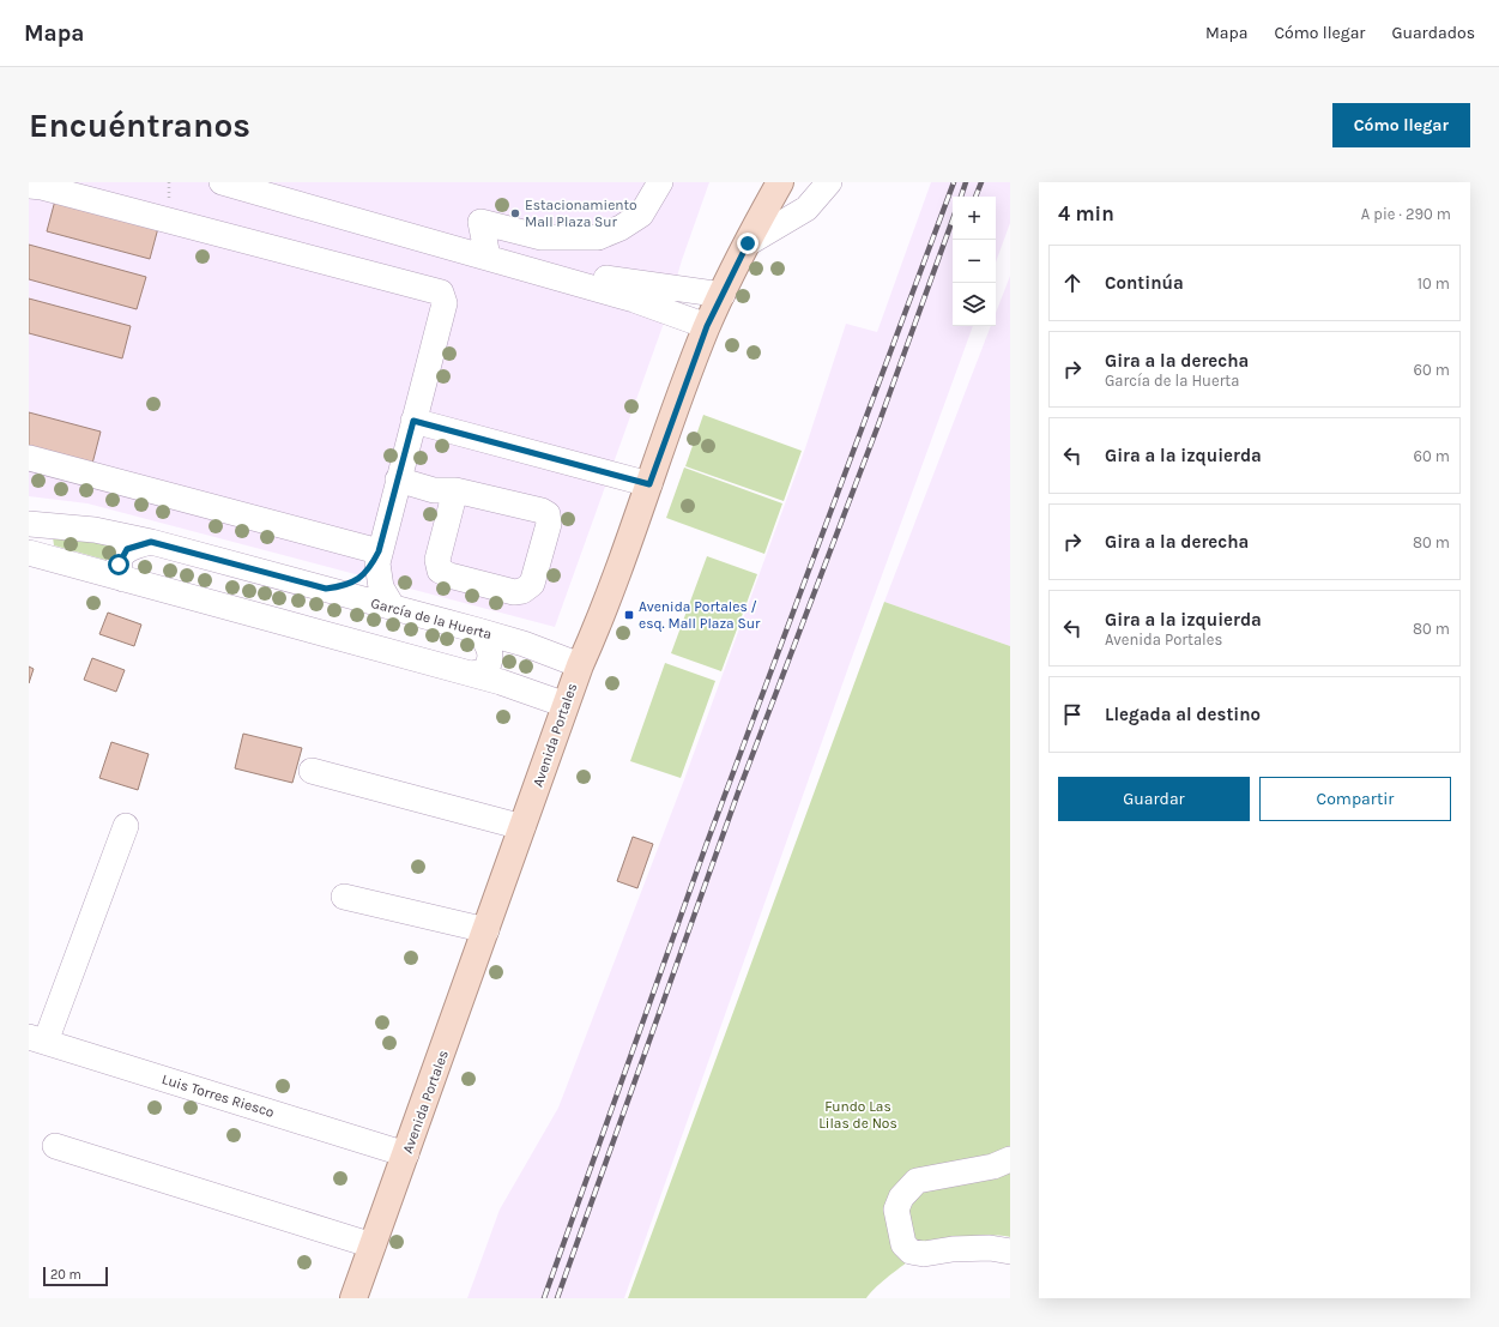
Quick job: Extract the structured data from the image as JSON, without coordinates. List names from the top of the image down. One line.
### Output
{"streets":{"main road":["Avenida Portales"],"street":["García de la Huerta","Luis Torres Riesco"]},"crossings":[["García de la Huerta","Avenida Portales"],["Avenida Portales","Luis Torres Riesco"]],"parks":["Fundo Las Lilas de Nos"],"places":{"other":["Estacionamiento Mall Plaza Sur"],"transit":["Avenida Portales / esq. Mall Plaza Sur"]},"scale_bar":"20 m","page":{"header":"Mapa","nav":["Mapa","Cómo llegar","Guardados"],"buttons":["Cómo llegar",["Guardar","Compartir"]],"title":"Encuéntranos","heading":["4 min","A pie · 290 m"],"map_buttons":["+","−"],"list":[["Continúa","10 m"],["Gira a la derecha","García de la Huerta","60 m"],["Gira a la izquierda","60 m"],["Gira a la derecha","80 m"],["Gira a la izquierda","Avenida Portales","80 m"],"Llegada al destino"],"scale":"20 m"}}
